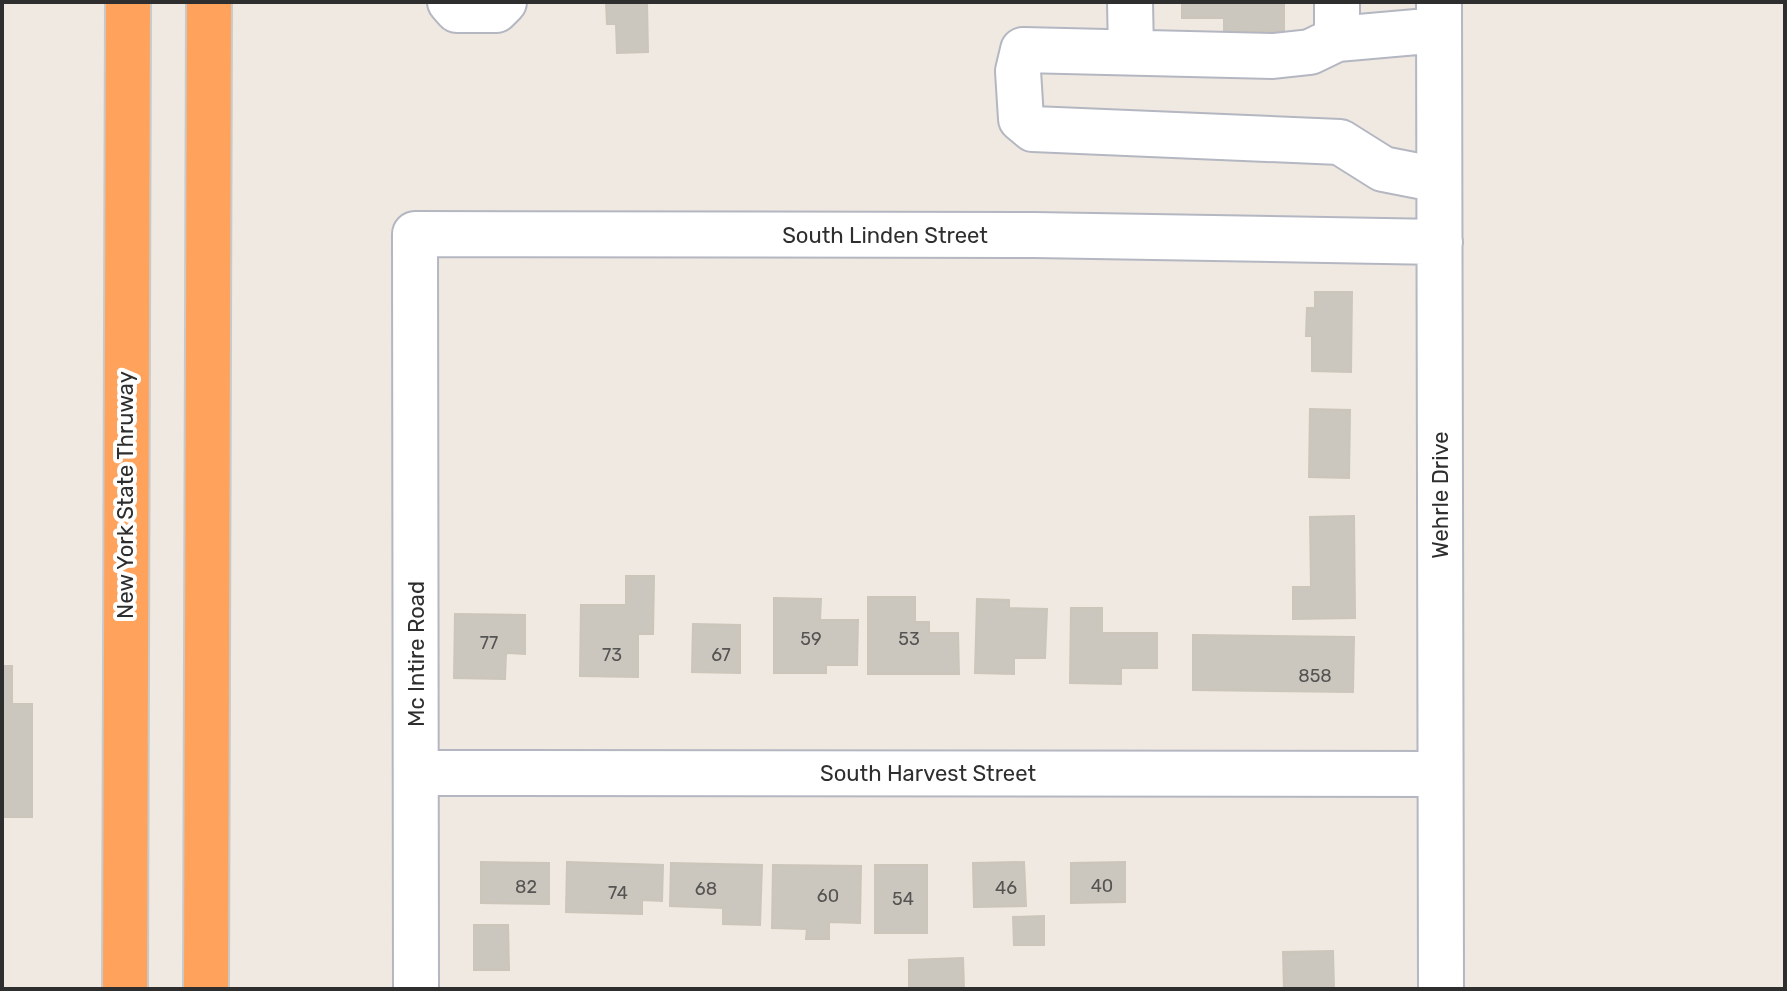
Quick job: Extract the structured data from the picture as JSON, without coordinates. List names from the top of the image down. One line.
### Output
{"streets":{"highway":["New York State Thruway"],"street":["South Linden Street","Wehrle Drive","Mc Intire Road","South Harvest Street"]},"crossings":[["South Linden Street","Wehrle Drive"],["South Linden Street","Mc Intire Road"],["Wehrle Drive","South Harvest Street"],["Mc Intire Road","South Harvest Street"]],"house_numbers":["59","53","77","73","67","858","40","82","46","68","74","60","54"]}
